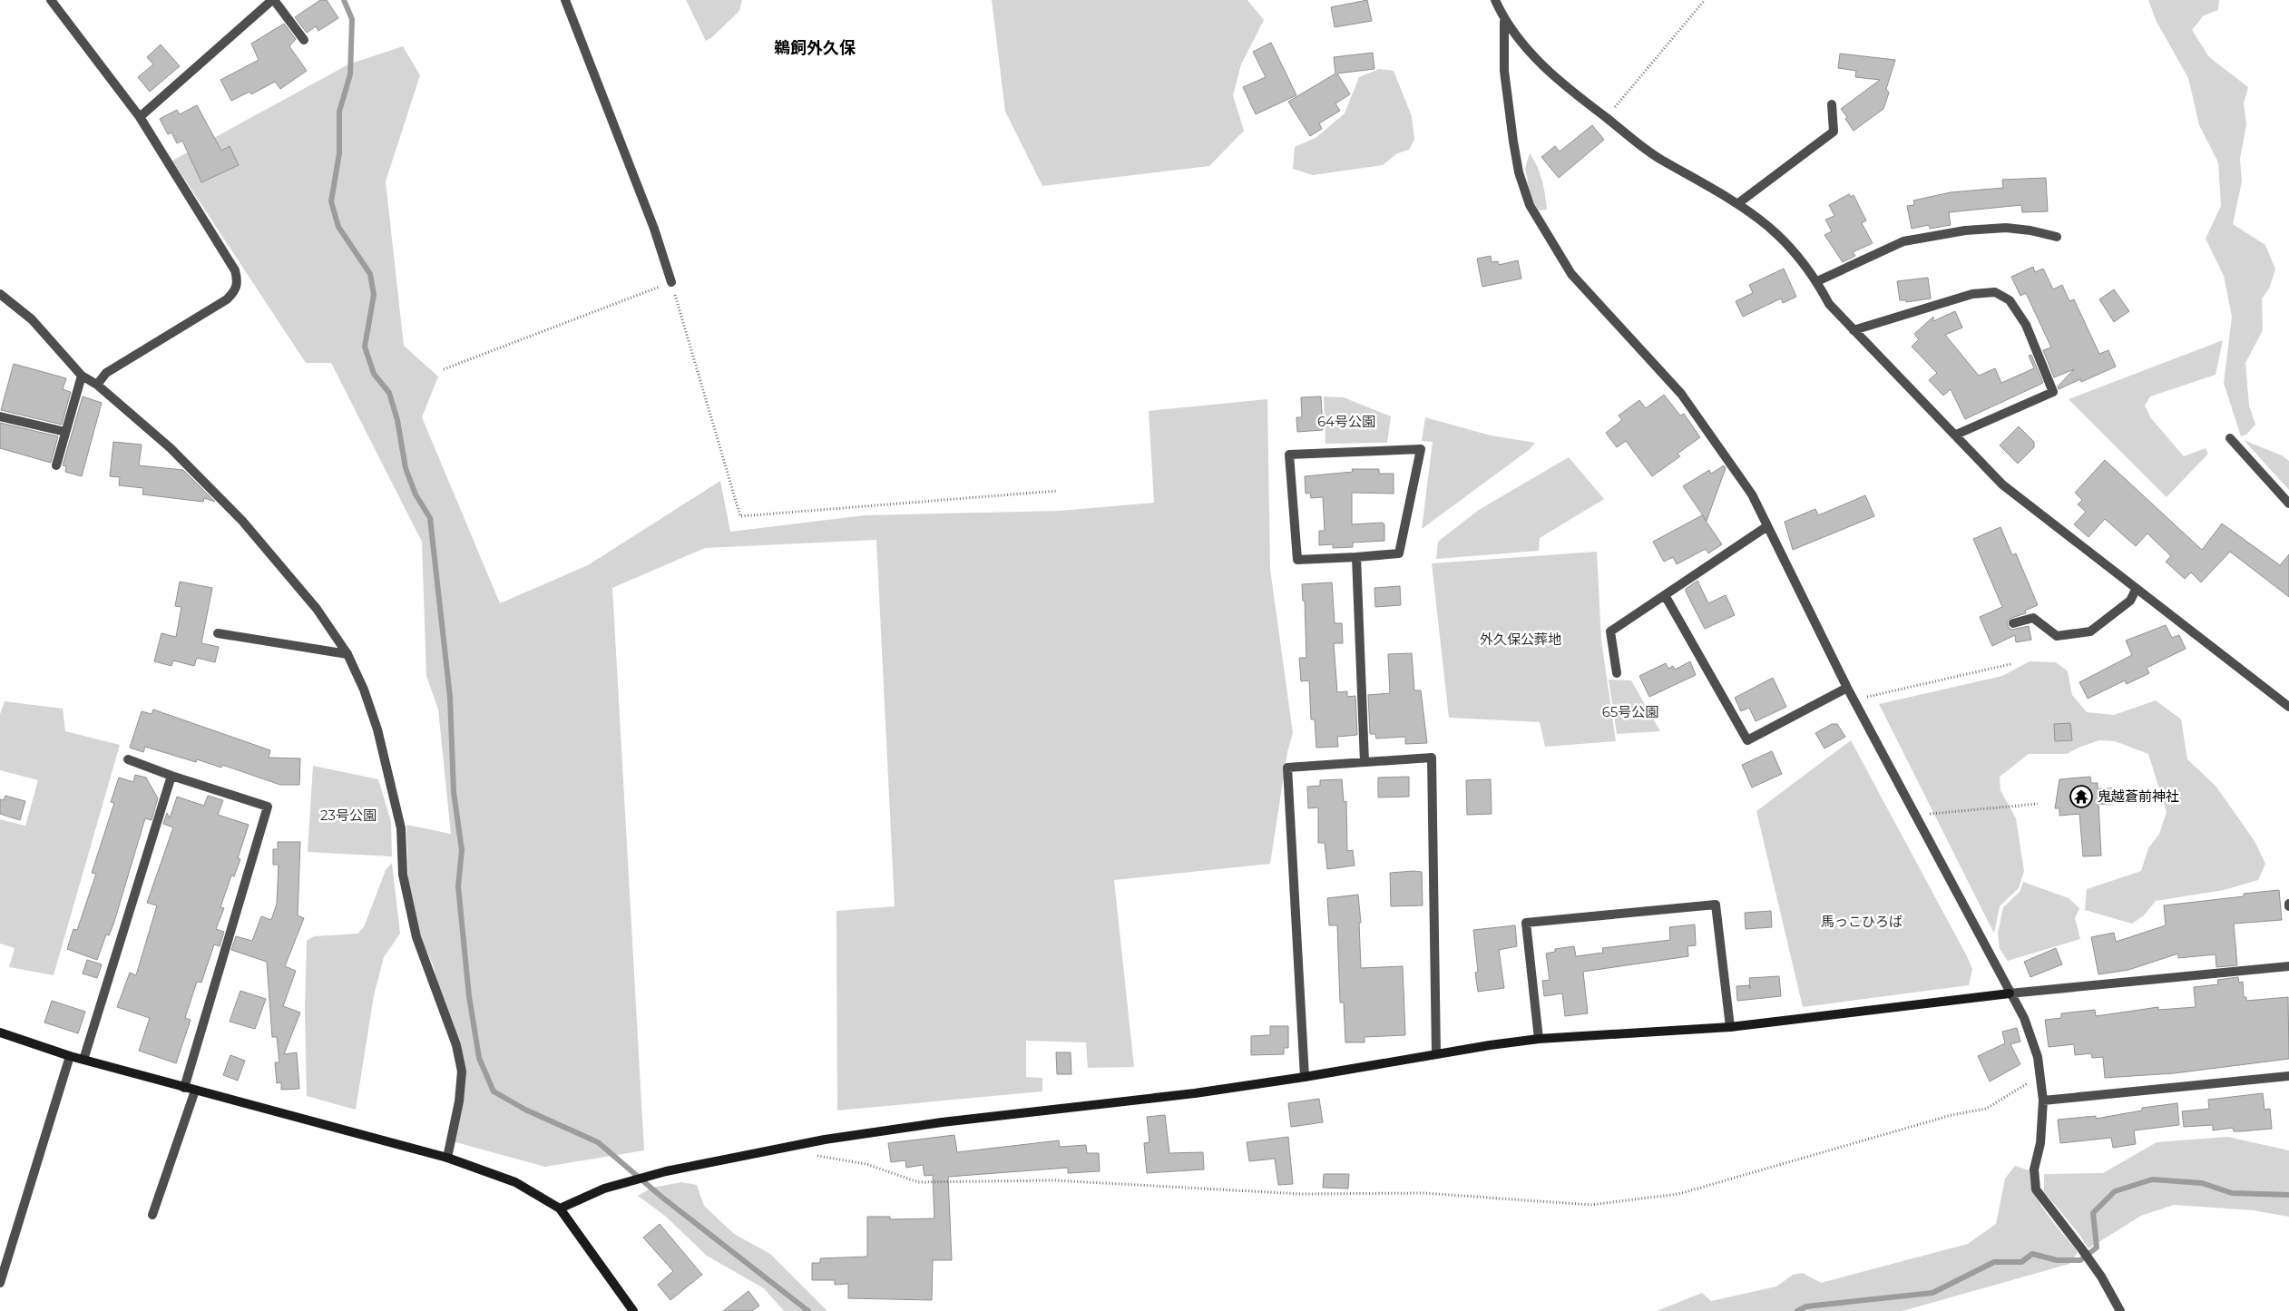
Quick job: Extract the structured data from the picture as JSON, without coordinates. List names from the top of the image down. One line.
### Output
{"districts":["鵜飼外久保"],"parks":["64号公園","外久保公葬地","65号公園","23号公園","馬っこひろば"],"places":{"temple":["鬼越蒼前神社"]}}
